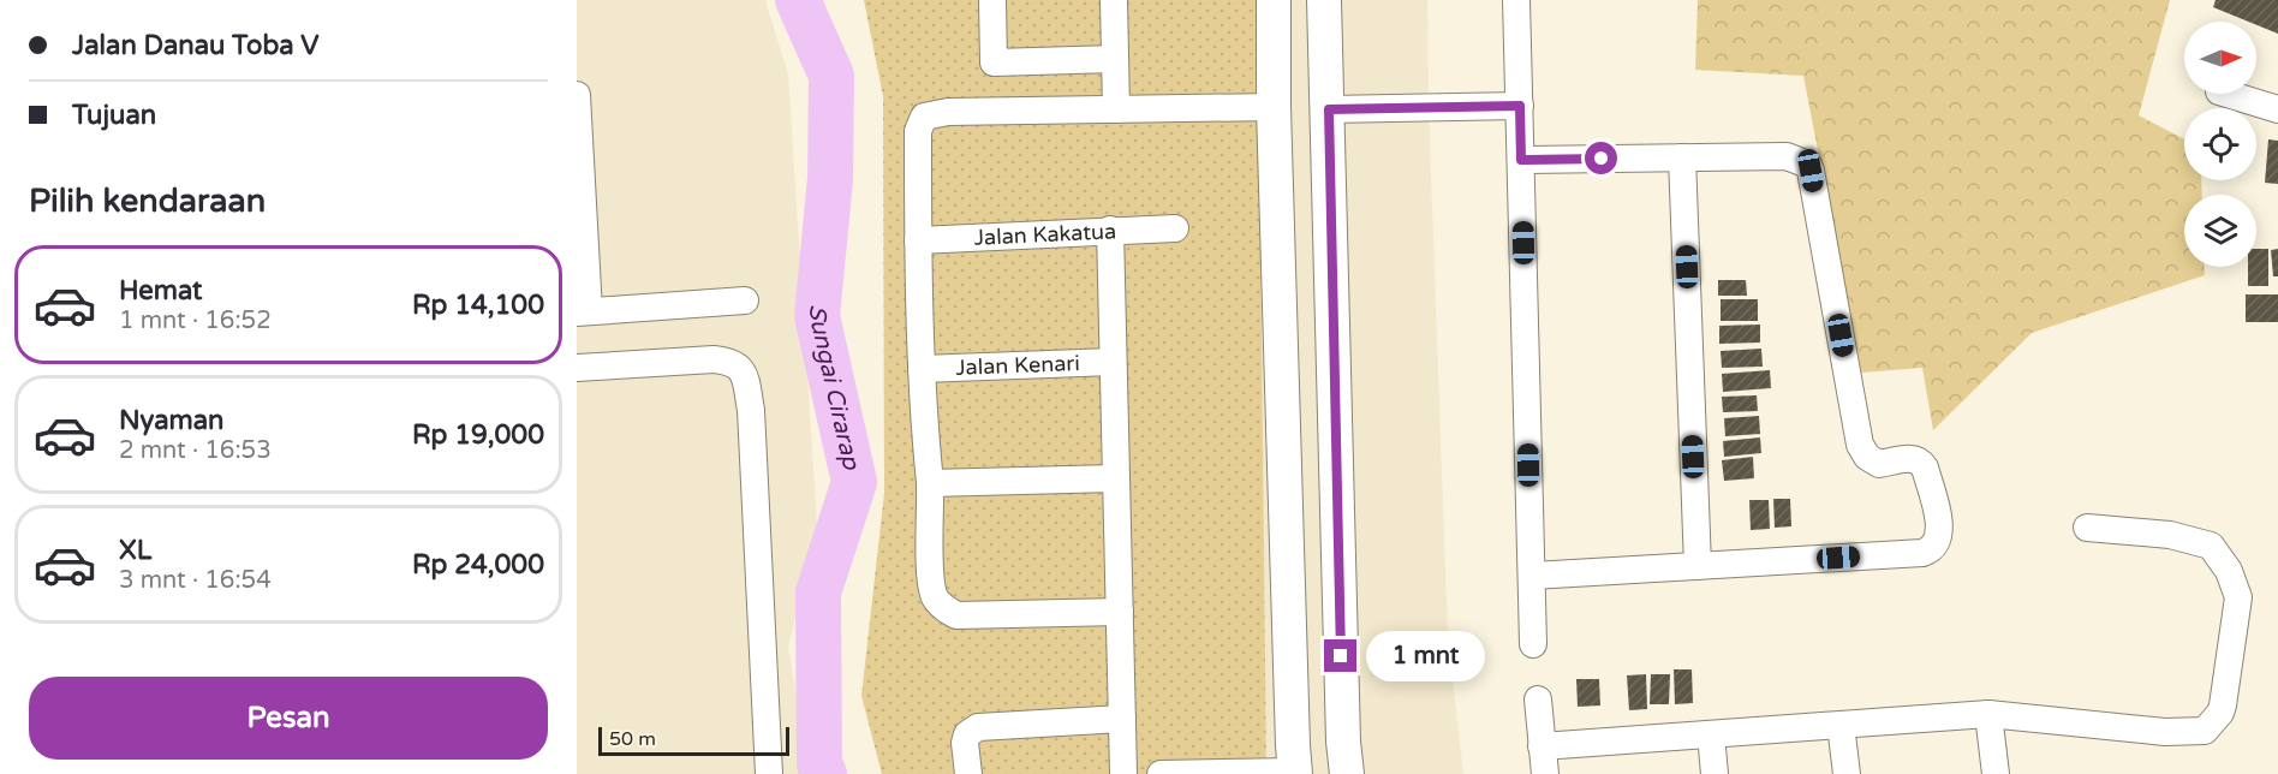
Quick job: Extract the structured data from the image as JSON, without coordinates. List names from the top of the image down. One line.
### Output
{"streets":{"street":["Jalan Kakatua","Jalan Kenari"]},"water":["Sungai Cirarap"],"scale_bar":"50 m","north":"right","page":{"banner":["Jalan Danau Toba V","Tujuan"],"heading":"Pilih kendaraan","list":[{"name":"Hemat","note":"1 mnt · 16:52","value":"Rp 14,100"},{"name":"Nyaman","note":"2 mnt · 16:53","value":"Rp 19,000"},{"name":"XL","note":"3 mnt · 16:54","value":"Rp 24,000"}],"bubble":"1 mnt","buttons":"Pesan","scale":"50 m"}}
